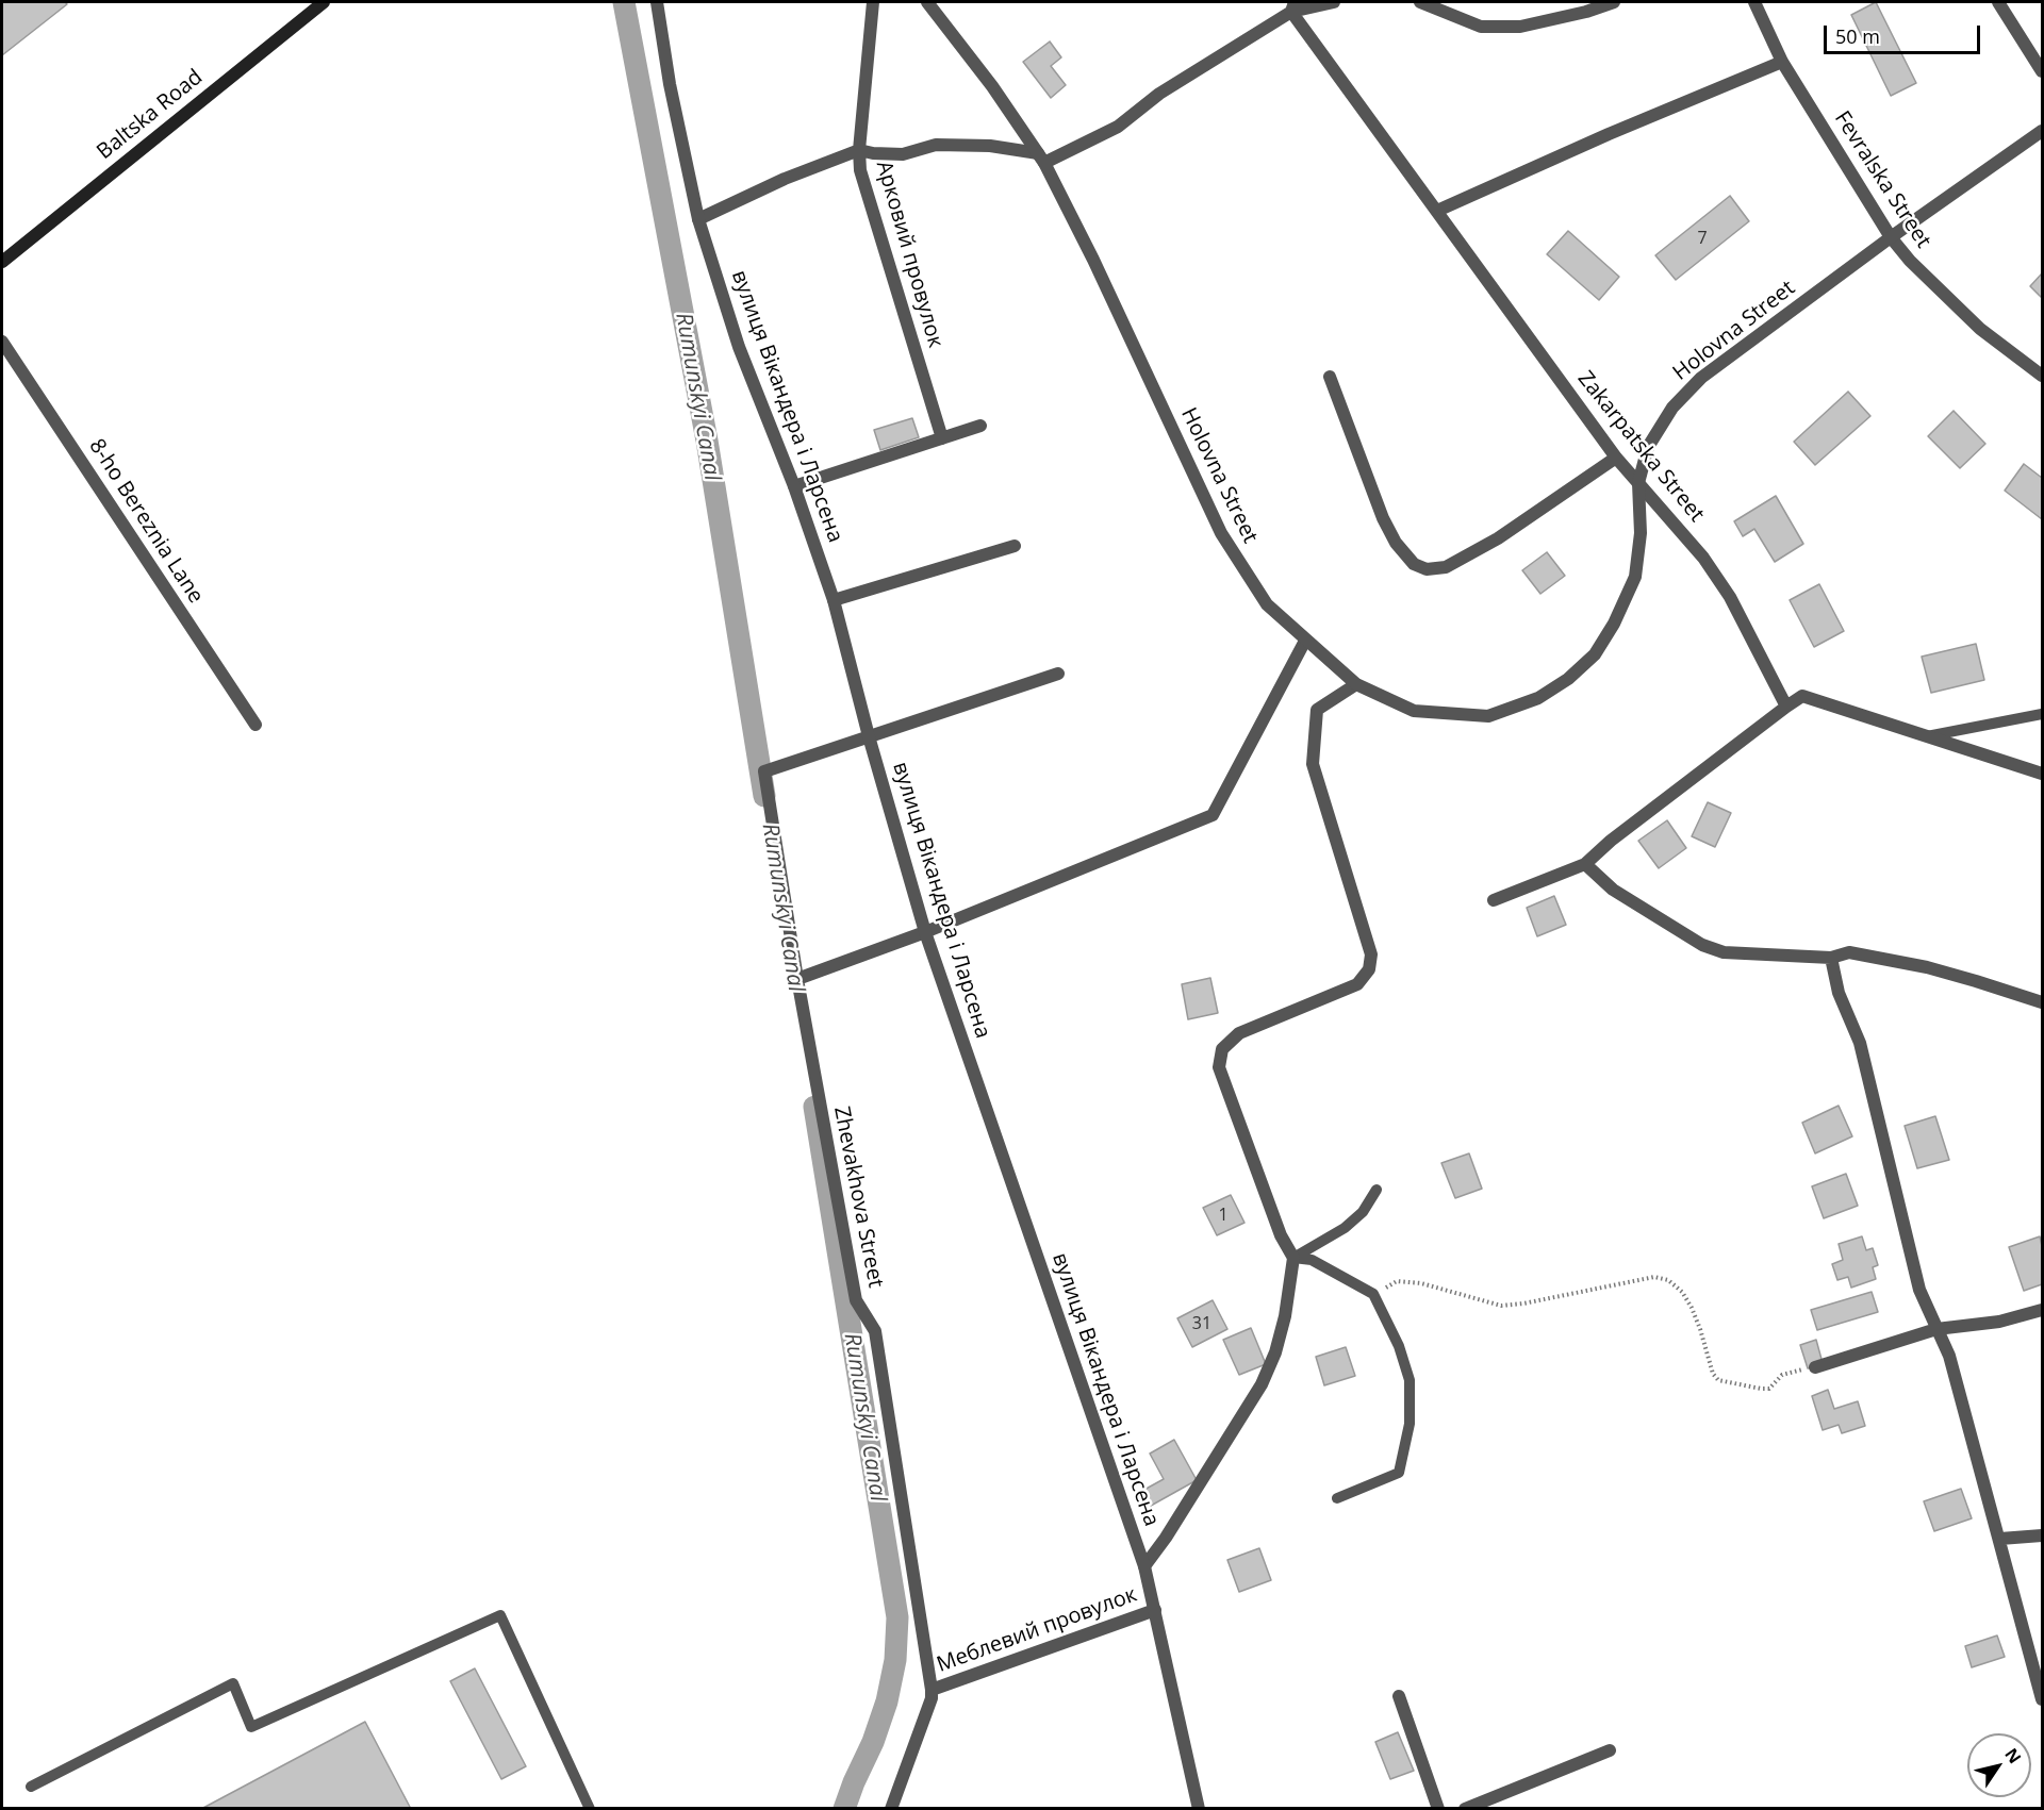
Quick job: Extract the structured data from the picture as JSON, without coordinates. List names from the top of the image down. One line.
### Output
{"streets":{"main road":["Baltska Road"],"street":["Fevralska Street","Арковий провулок","Holovna Street","вулиця Вікандера і Ларсена","Zakarpatska Street","8-ho Bereznia Lane","Zhevakhova Street","Меблевий провулок"]},"crossings":[["Fevralska Street","Holovna Street"],["Holovna Street","Zakarpatska Street"],["вулиця Вікандера і Ларсена","Zhevakhova Street"],["вулиця Вікандера і Ларсена","Меблевий провулок"],["Zhevakhova Street","Меблевий провулок"]],"water":["Rumunskyi Canal"],"house_numbers":["7","1","31"],"scale_bar":"50 m","north":"top right"}
